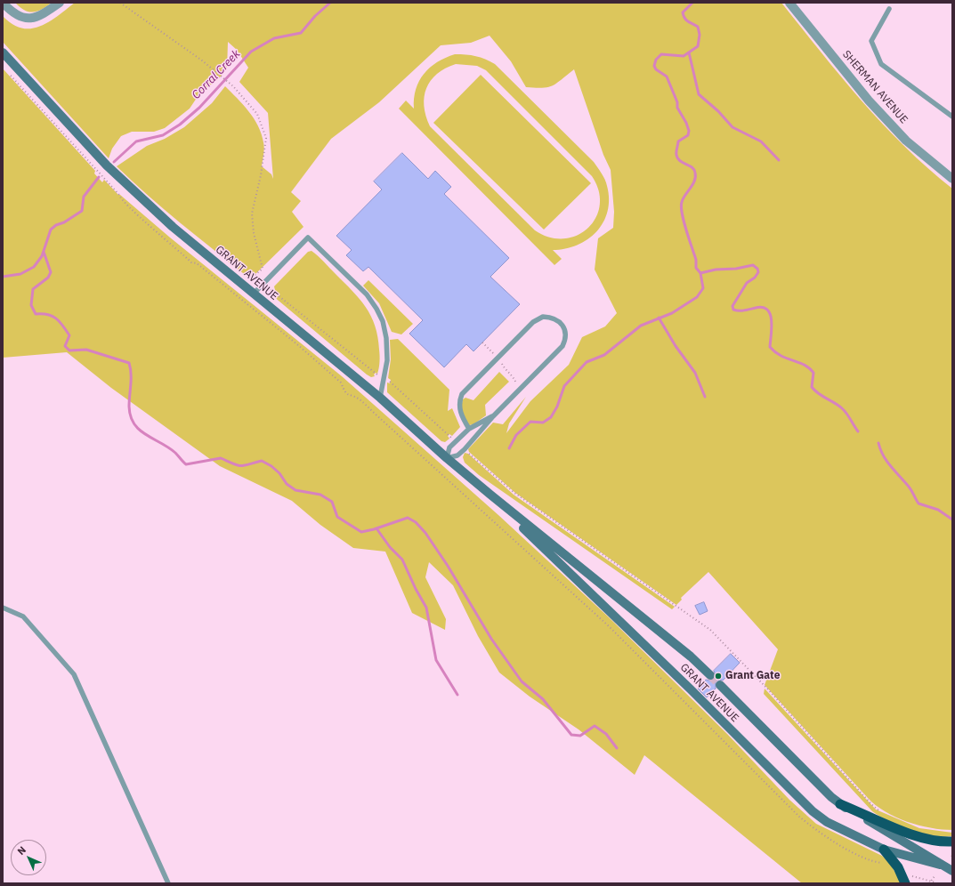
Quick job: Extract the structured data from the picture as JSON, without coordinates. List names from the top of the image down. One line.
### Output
{"streets":{"main road":["GRANT AVENUE"],"street":["SHERMAN AVENUE"]},"water":["Corral Creek"],"places":["Grant Gate"],"north":"top left"}
